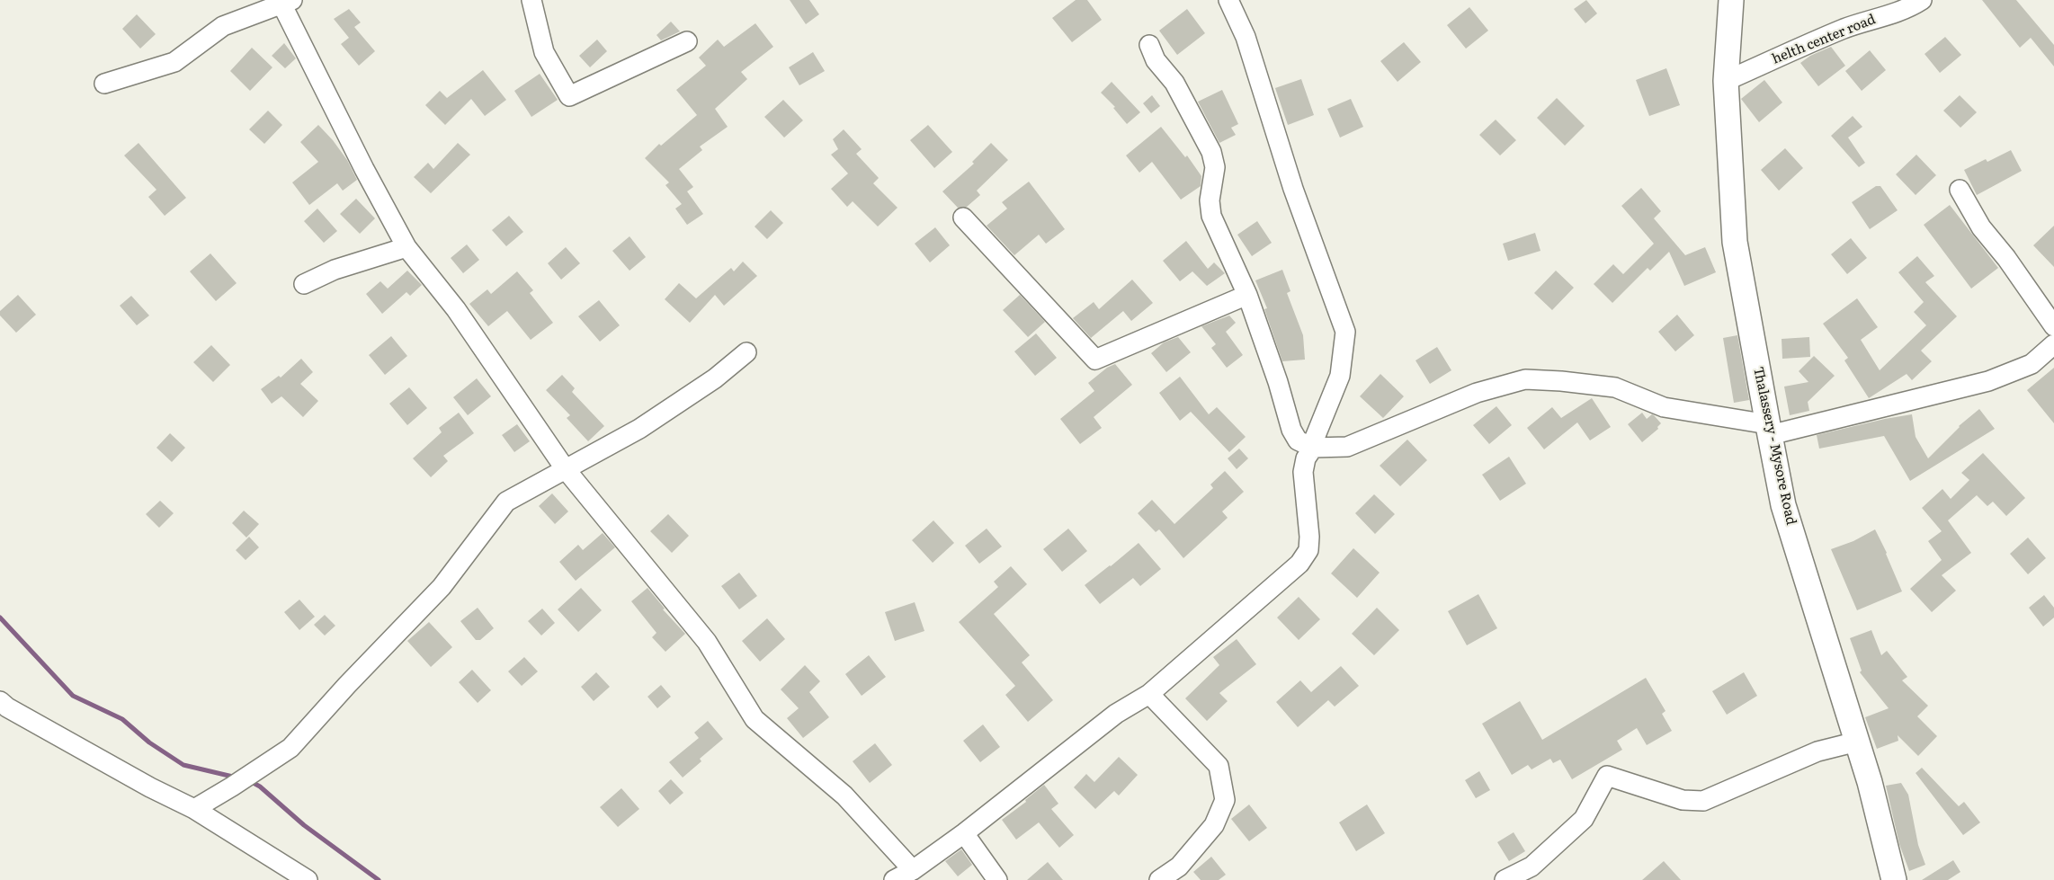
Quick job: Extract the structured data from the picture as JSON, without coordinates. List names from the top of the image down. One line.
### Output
{"streets":{"main road":["Thalassery - Mysore Road"],"street":["helth center road"]},"crossings":[["helth center road","Thalassery - Mysore Road"]]}
